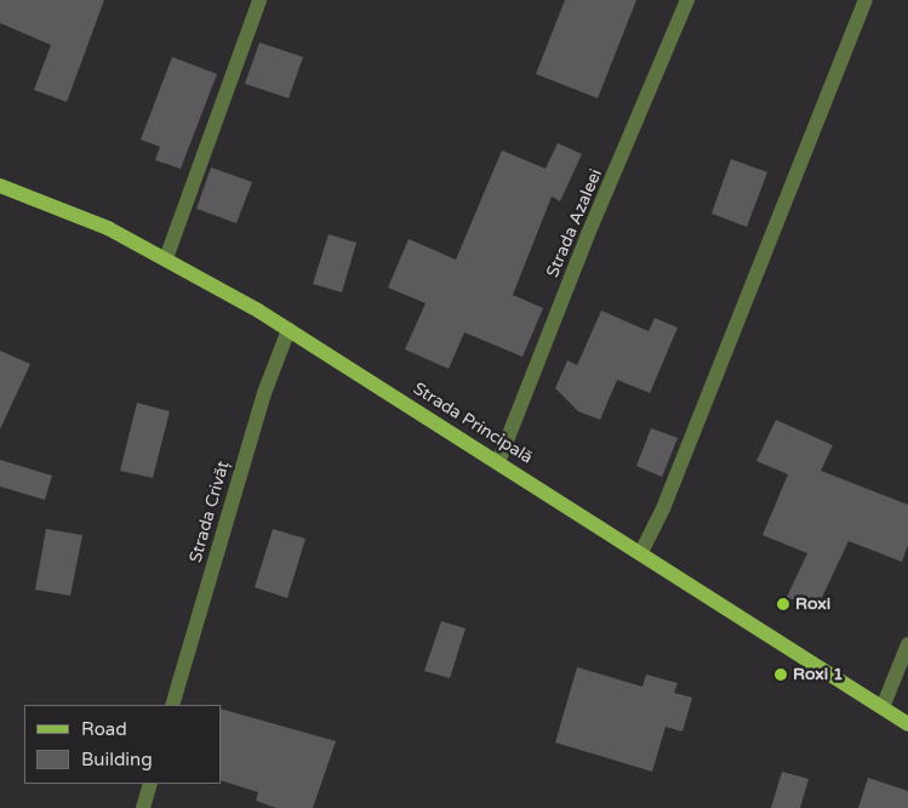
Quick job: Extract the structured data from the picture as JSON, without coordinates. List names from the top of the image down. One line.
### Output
{"streets":{"main road":["Strada Principală"],"street":["Strada Azaleei","Strada Crivăț"]},"crossings":[["Strada Azaleei","Strada Principală"],["Strada Principală","Strada Crivăț"]],"places":["Roxi","Roxi 1"],"legend":["Road","Building"]}
